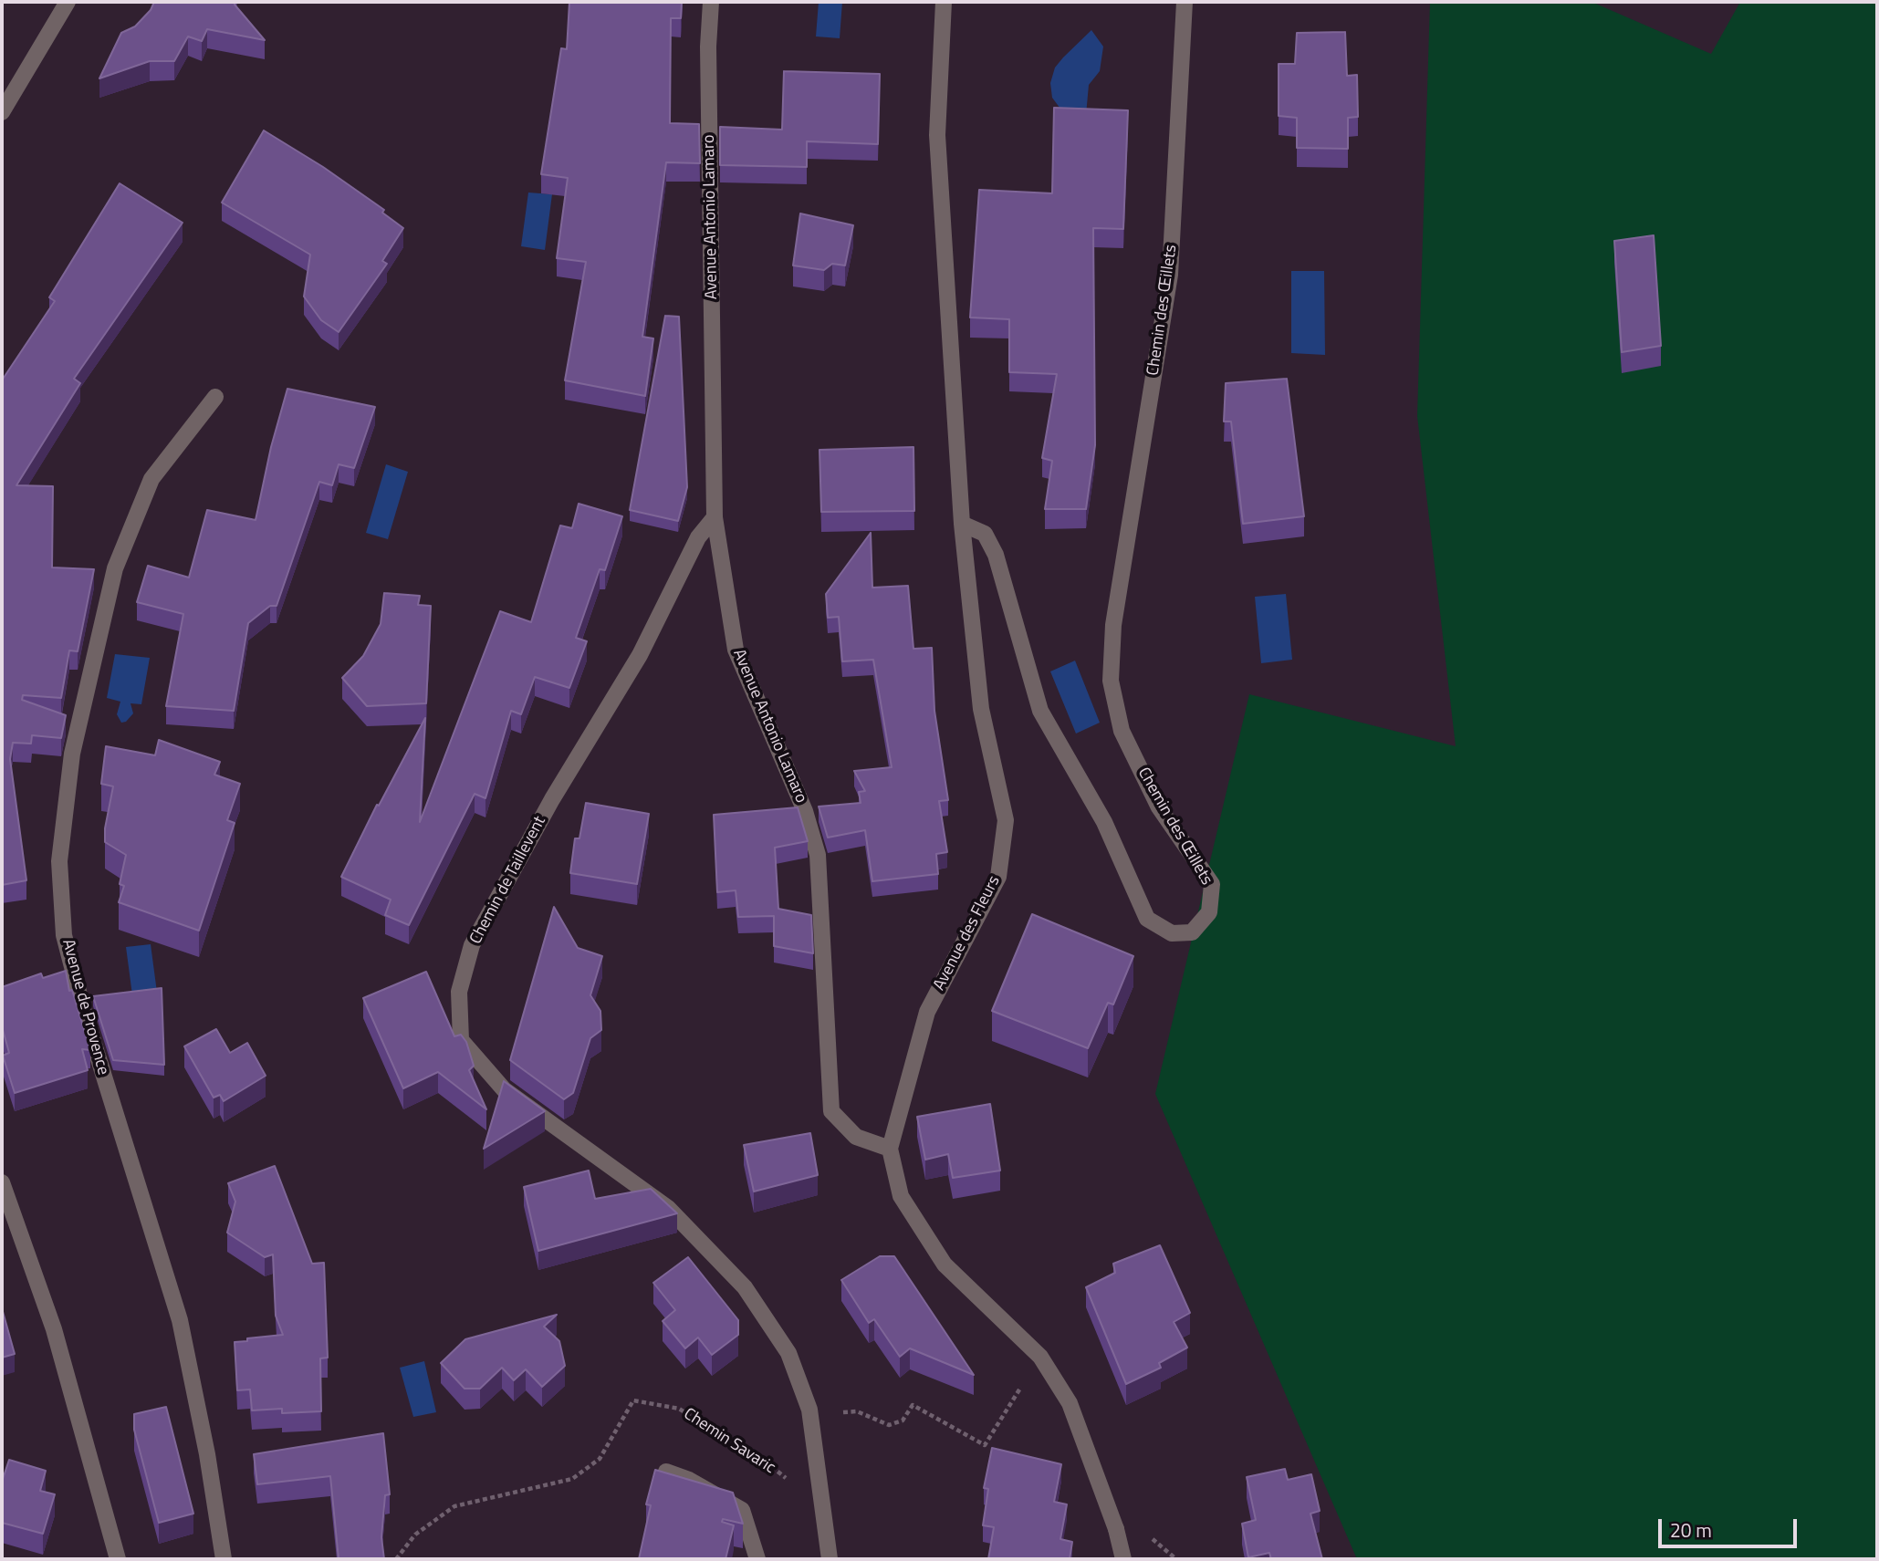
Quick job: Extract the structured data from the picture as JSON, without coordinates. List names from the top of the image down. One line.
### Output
{"streets":{"street":["Avenue Antonio Lamaro","Chemin des Œillets","Chemin de Taillevent","Avenue des Fleurs","Avenue de Provence"],"path":["Chemin Savaric"]},"crossings":[["Avenue Antonio Lamaro","Chemin de Taillevent"],["Avenue Antonio Lamaro","Avenue des Fleurs"],["Chemin des Œillets","Avenue des Fleurs"],["Chemin de Taillevent","Chemin Savaric"]],"scale_bar":"20 m"}
